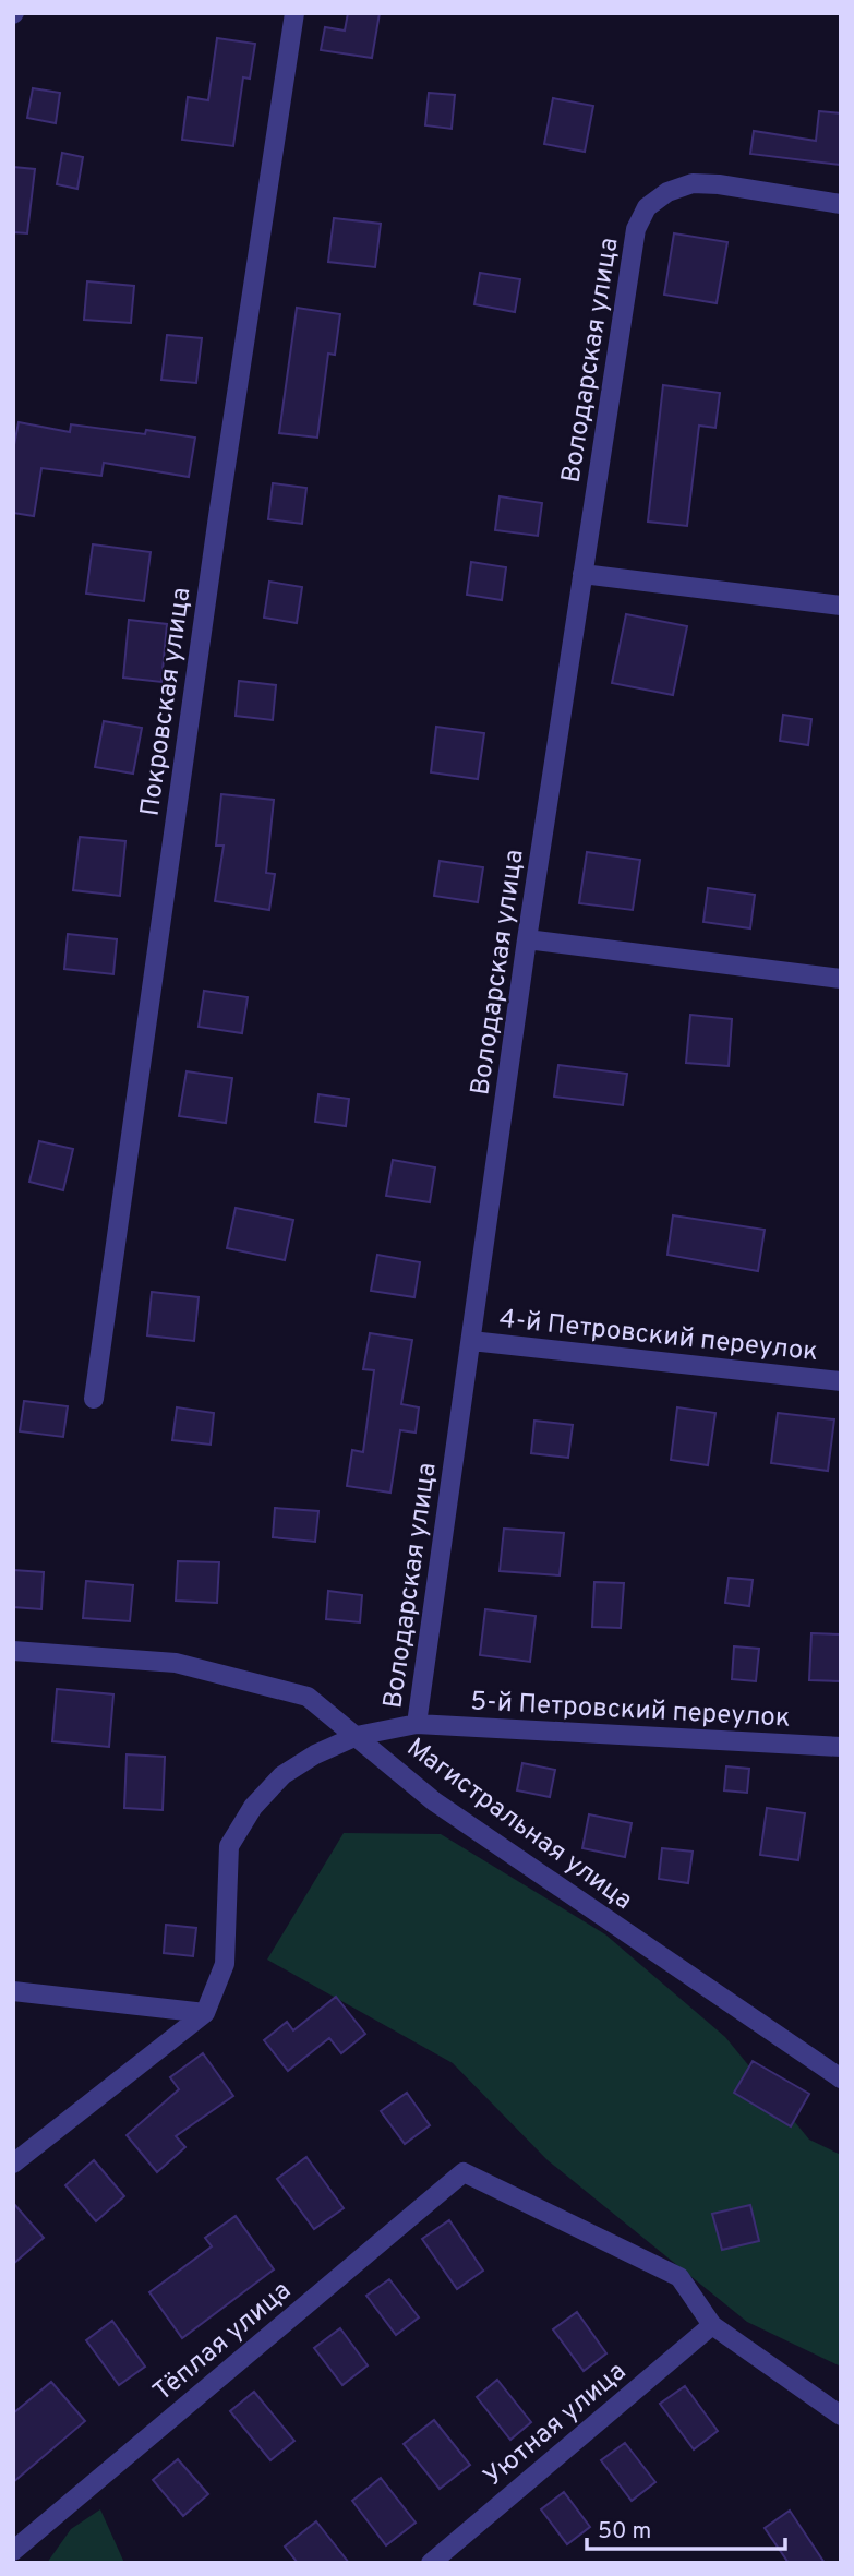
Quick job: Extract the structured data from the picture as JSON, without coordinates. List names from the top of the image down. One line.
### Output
{"streets":{"street":["Володарская улица","Покровская улица","4-й Петровский переулок","5-й Петровский переулок","Магистральная улица","Тёплая улица","Уютная улица"]},"crossings":[["Володарская улица","4-й Петровский переулок"],["Володарская улица","5-й Петровский переулок"],["5-й Петровский переулок","Магистральная улица"],["Тёплая улица","Уютная улица"]],"scale_bar":"50 m"}
